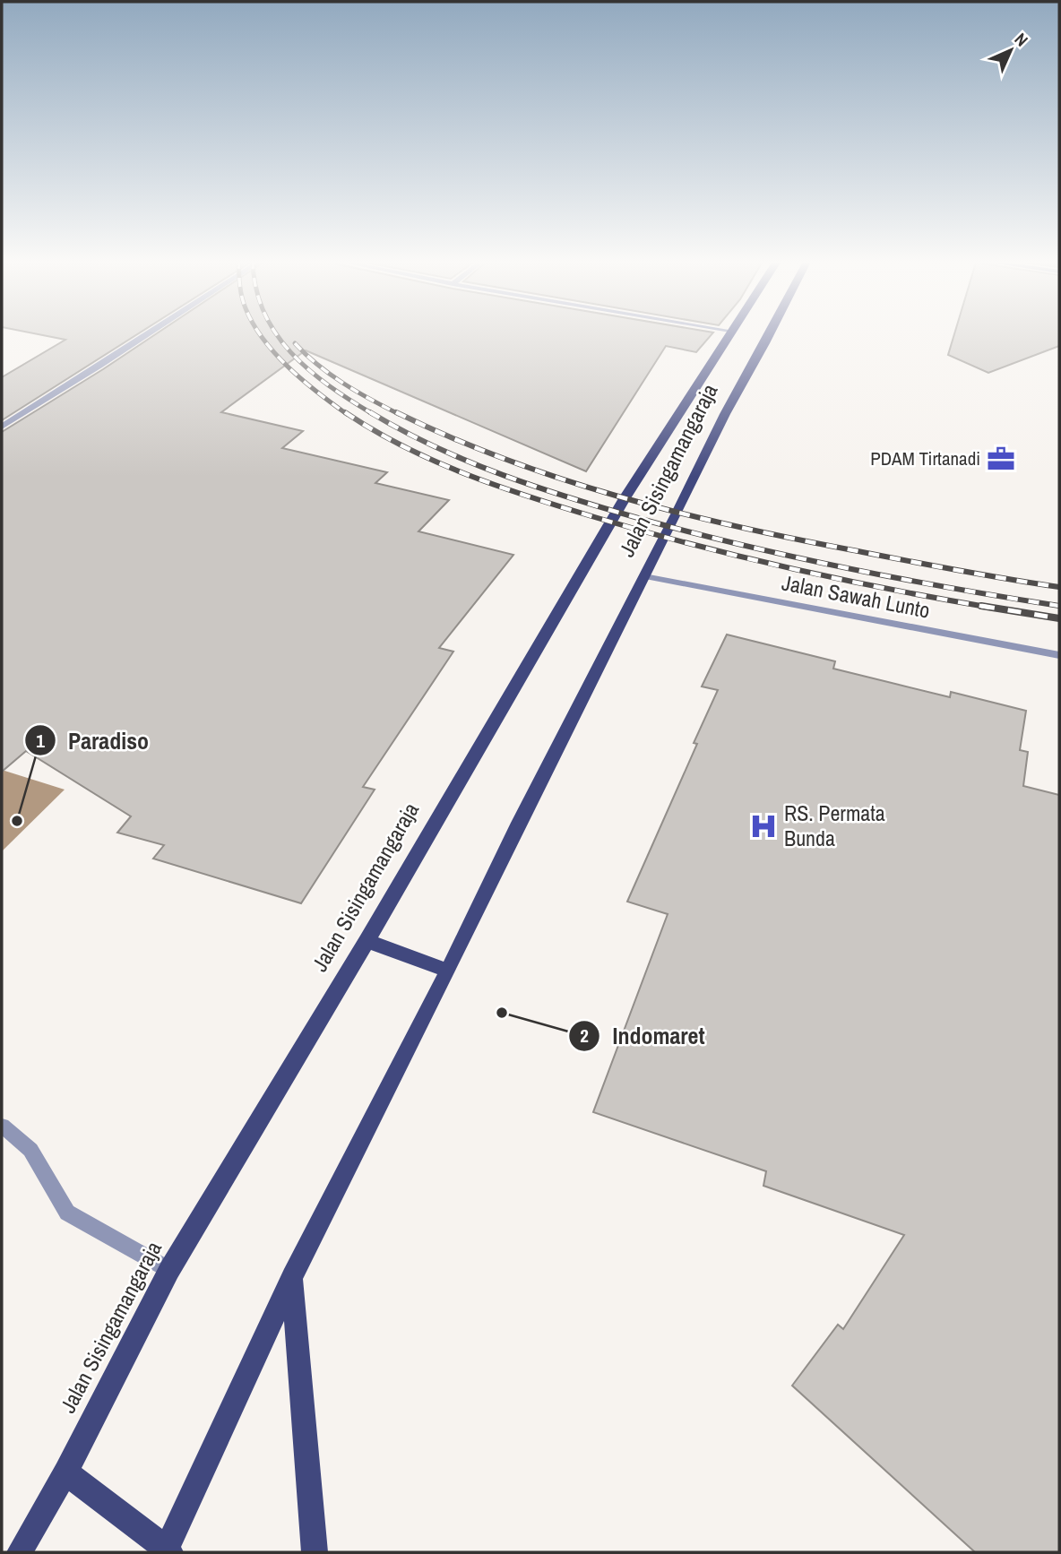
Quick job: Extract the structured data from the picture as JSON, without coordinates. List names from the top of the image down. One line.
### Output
{"streets":{"main road":["Jalan Sisingamangaraja"],"street":["Jalan Sawah Lunto"]},"crossings":[["Jalan Sisingamangaraja","Jalan Sawah Lunto"]],"places":{"office":["PDAM Tirtanadi"],"other":["Paradiso","Indomaret"],"hospital":["RS. Permata Bunda"]},"north":"top right"}
